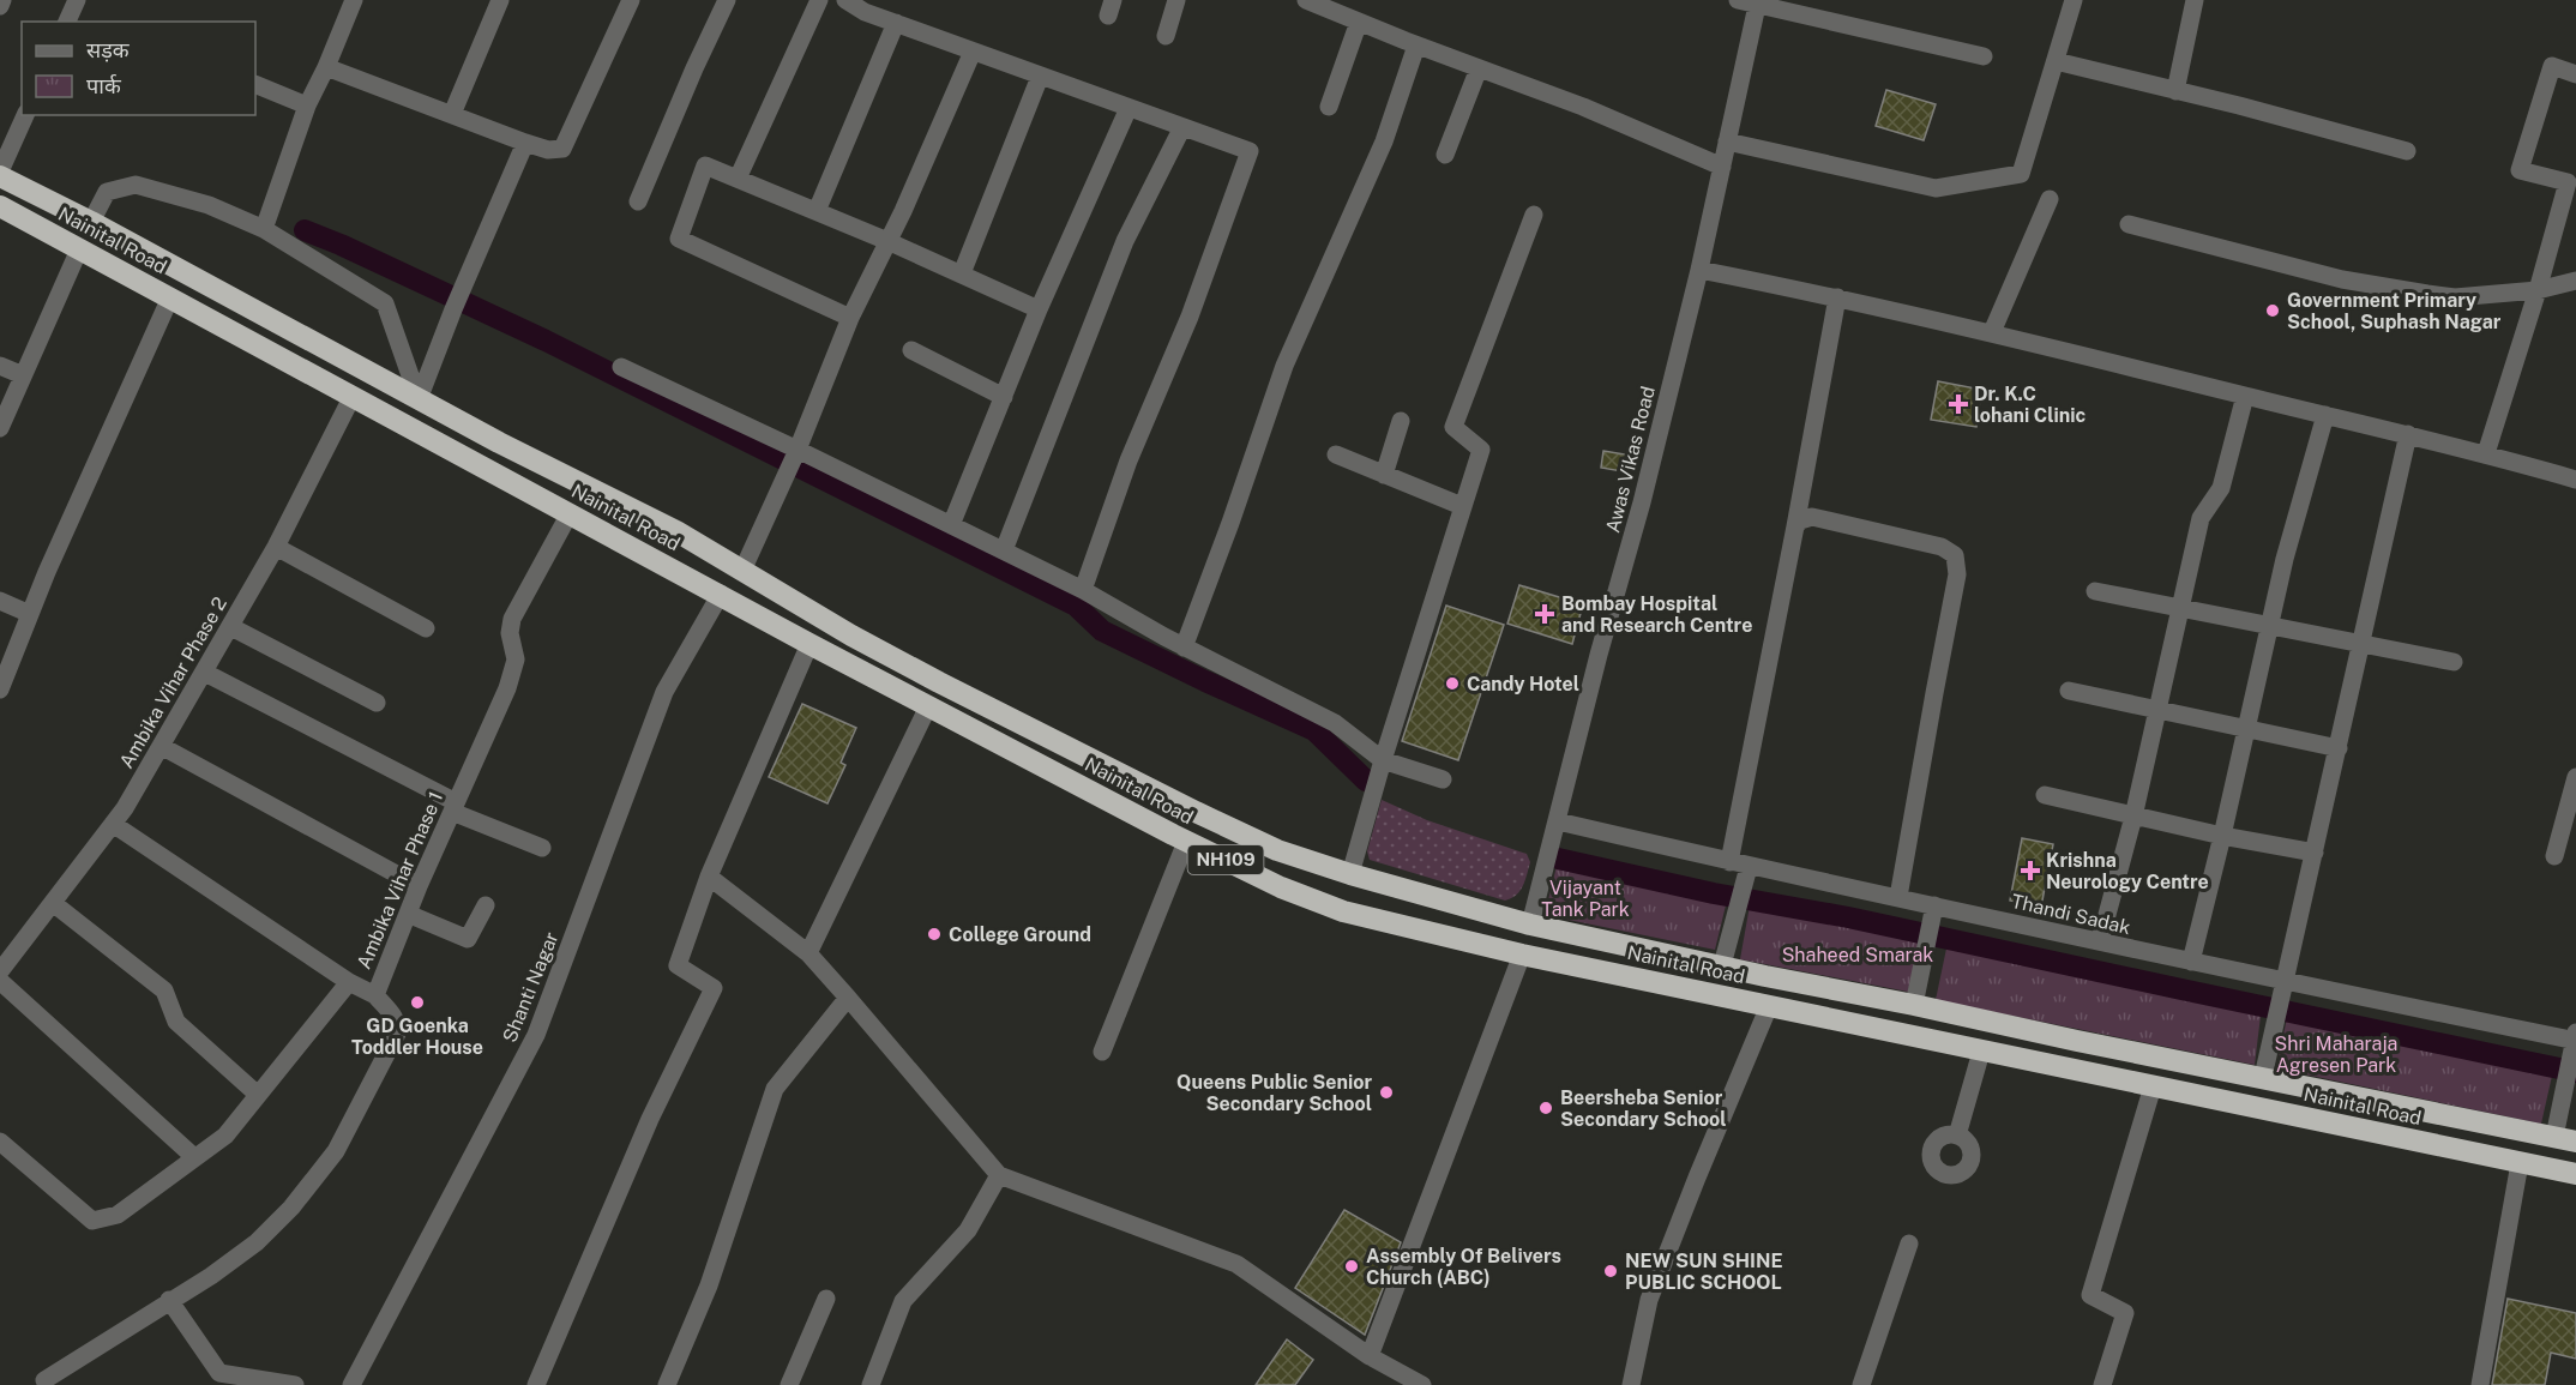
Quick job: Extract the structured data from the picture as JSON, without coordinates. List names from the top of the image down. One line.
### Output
{"streets":{"highway":["Nainital Road","NH109"],"street":["Awas Vikas Road","Ambika Vihar Phase 2","Ambika Vihar Phase 1","Thandi Sadak","Shanti Nagar"]},"crossings":[["Nainital Road","Awas Vikas Road"],["Nainital Road","Ambika Vihar Phase 2"],["Nainital Road","Ambika Vihar Phase 1"],["Nainital Road","Shanti Nagar"],["Awas Vikas Road","Thandi Sadak"]],"parks":["Vijayant Tank Park","Shaheed Smarak","Shri Maharaja Agresen Park"],"places":{"other":["Government Primary School, Suphash Nagar","Candy Hotel","College Ground","GD Goenka Toddler House","Queens Public Senior Secondary School","Beersheba Senior Secondary School","Assembly Of Belivers Church (ABC)","NEW SUN SHINE PUBLIC SCHOOL"],"health":["Dr. K.C lohani Clinic","Bombay Hospital and Research Centre","Krishna Neurology Centre"]},"legend":["सड़क","पार्क"]}
